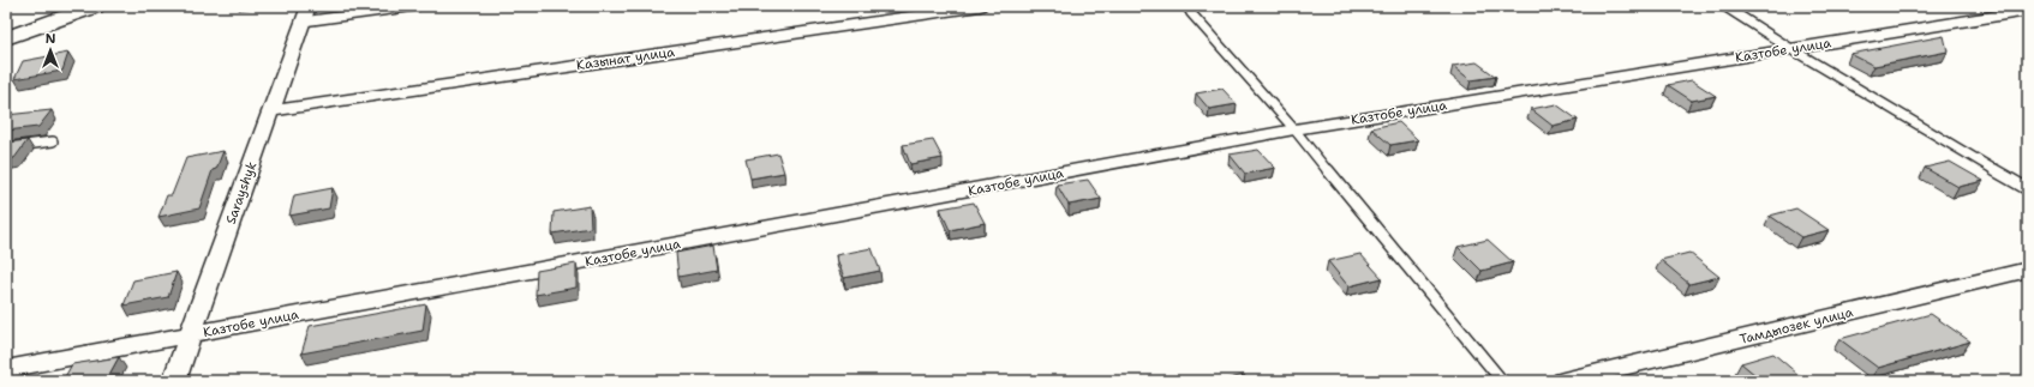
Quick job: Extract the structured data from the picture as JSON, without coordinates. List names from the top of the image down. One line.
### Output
{"streets":{"street":["Казтобе улица","Казынат улица","Sarayshyk","Тамдыозек улица"]},"crossings":[["Казтобе улица","Sarayshyk"],["Казынат улица","Sarayshyk"]],"north":"top"}
